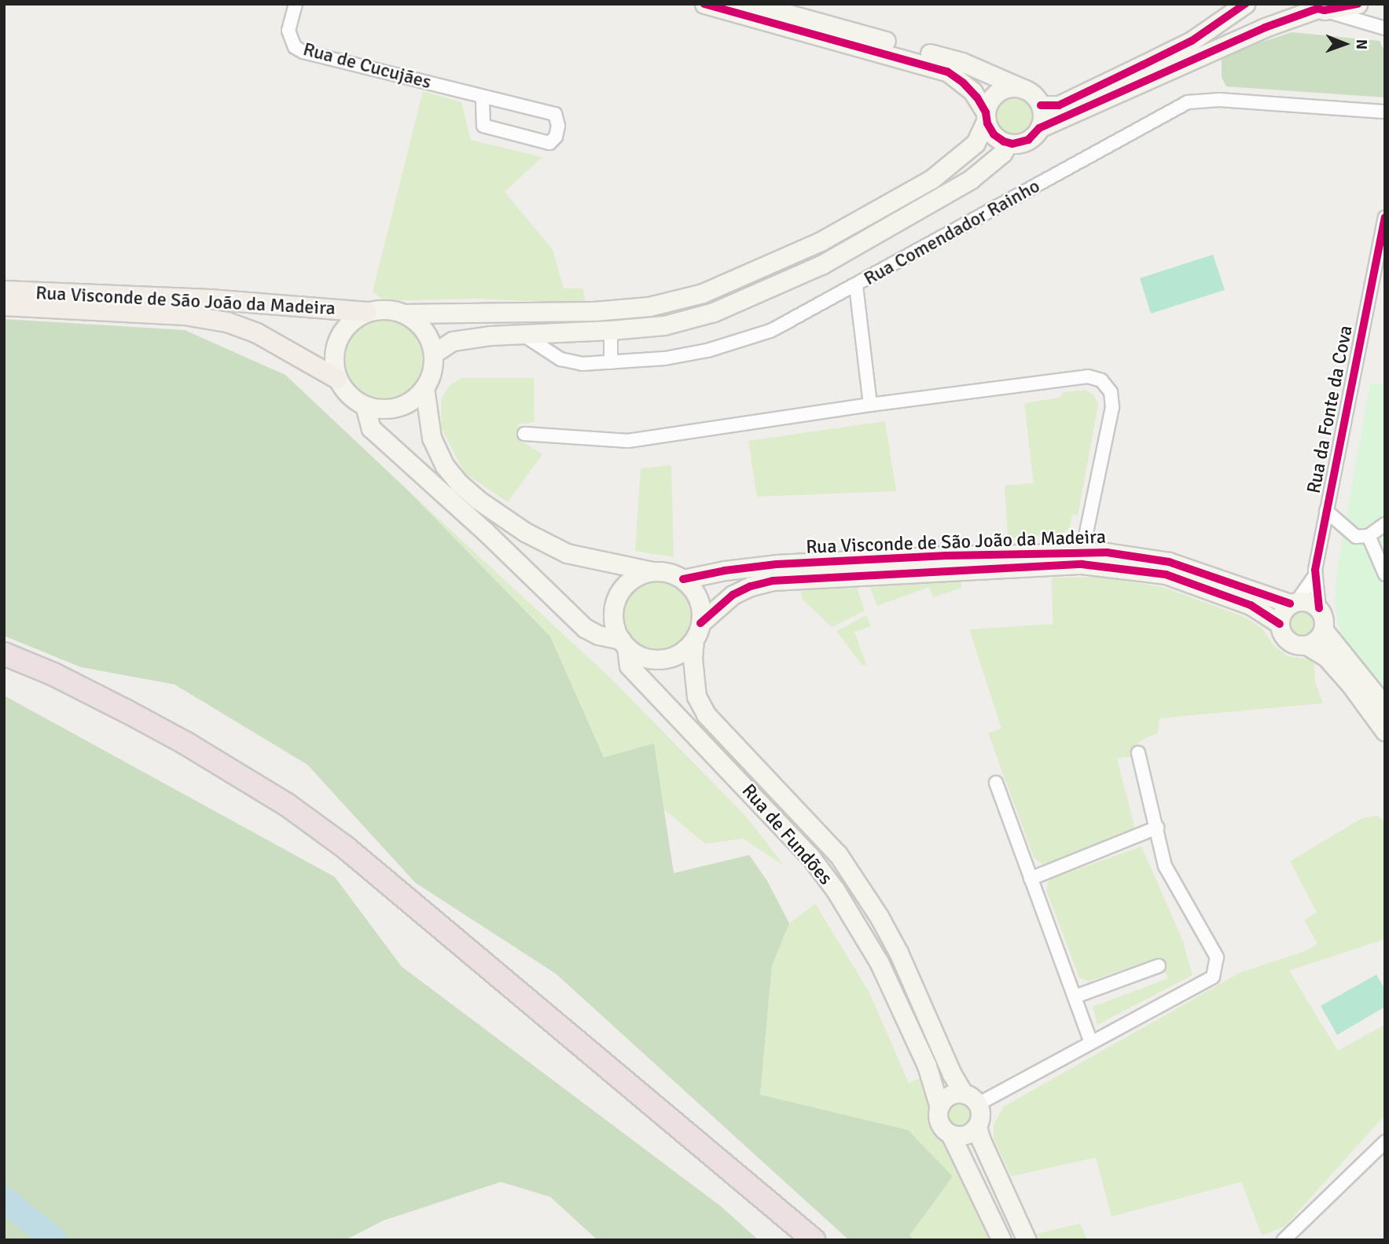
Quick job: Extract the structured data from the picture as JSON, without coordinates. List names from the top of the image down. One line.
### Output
{"streets":{"main road":["Rua Visconde de São João da Madeira","Rua de Fundões"],"street":["Rua de Cucujães","Rua Comendador Rainho","Rua da Fonte da Cova"]},"crossings":[["Rua Visconde de São João da Madeira","Rua da Fonte da Cova"],["Rua Visconde de São João da Madeira","Rua de Fundões"]],"north":"right"}
